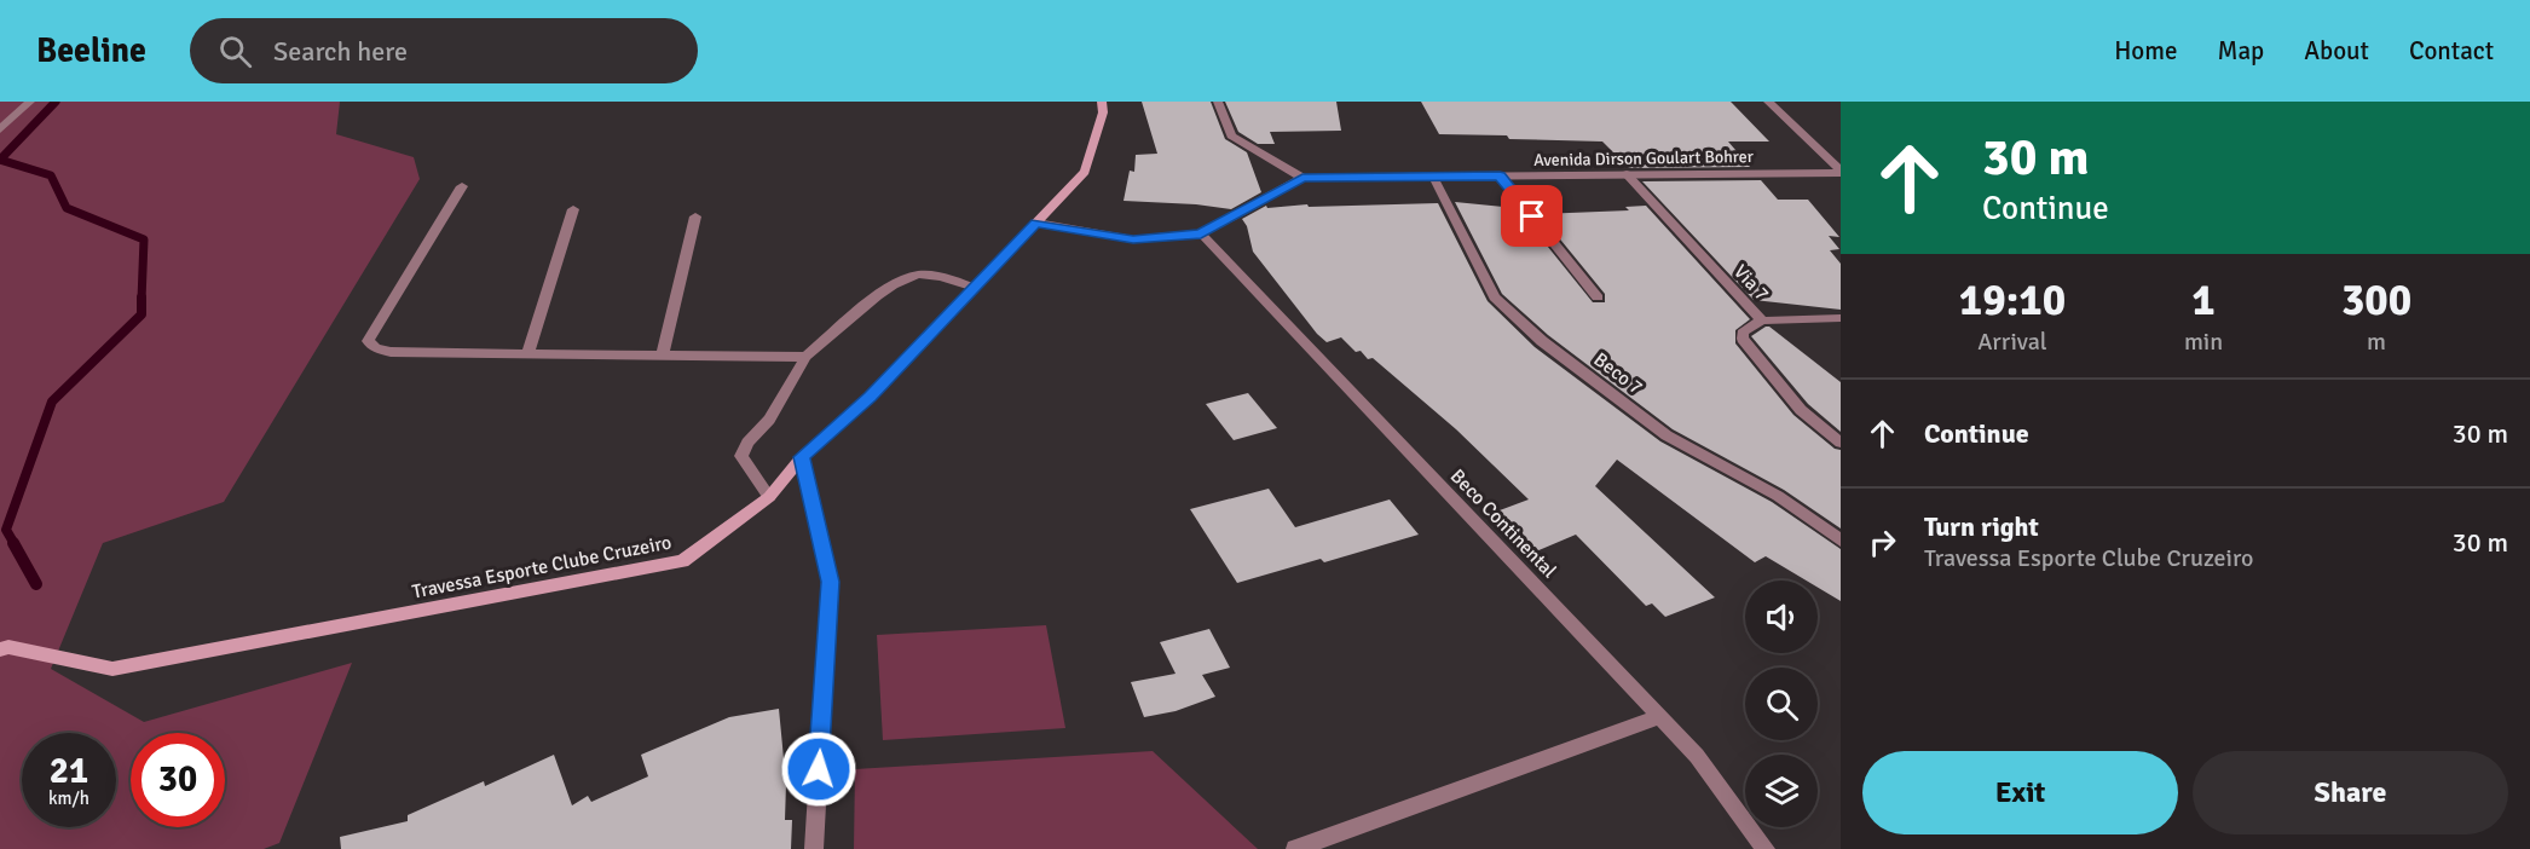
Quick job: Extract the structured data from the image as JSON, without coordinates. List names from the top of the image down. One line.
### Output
{"streets":{"street":["Avenida Dirson Goulart Bohrer","Via 7","Beco 7","Beco Continental","Travessa Esporte Clube Cruzeiro"]},"crossings":[["Avenida Dirson Goulart Bohrer","Via 7"],["Avenida Dirson Goulart Bohrer","Beco 7"],["Avenida Dirson Goulart Bohrer","Beco Continental"]],"page":{"header":"Beeline","search":"Search here","nav":["Home","Map","About","Contact"],"turn":["30 m","Continue"],"eta":["19:10","Arrival","1","min","300","m"],"list":[{"name":"Continue","value":"30 m"},{"name":"Turn right","note":"Travessa Esporte Clube Cruzeiro","value":"30 m"}],"speed":"21 km/h","limit":"30","buttons":["Exit","Share"]}}
